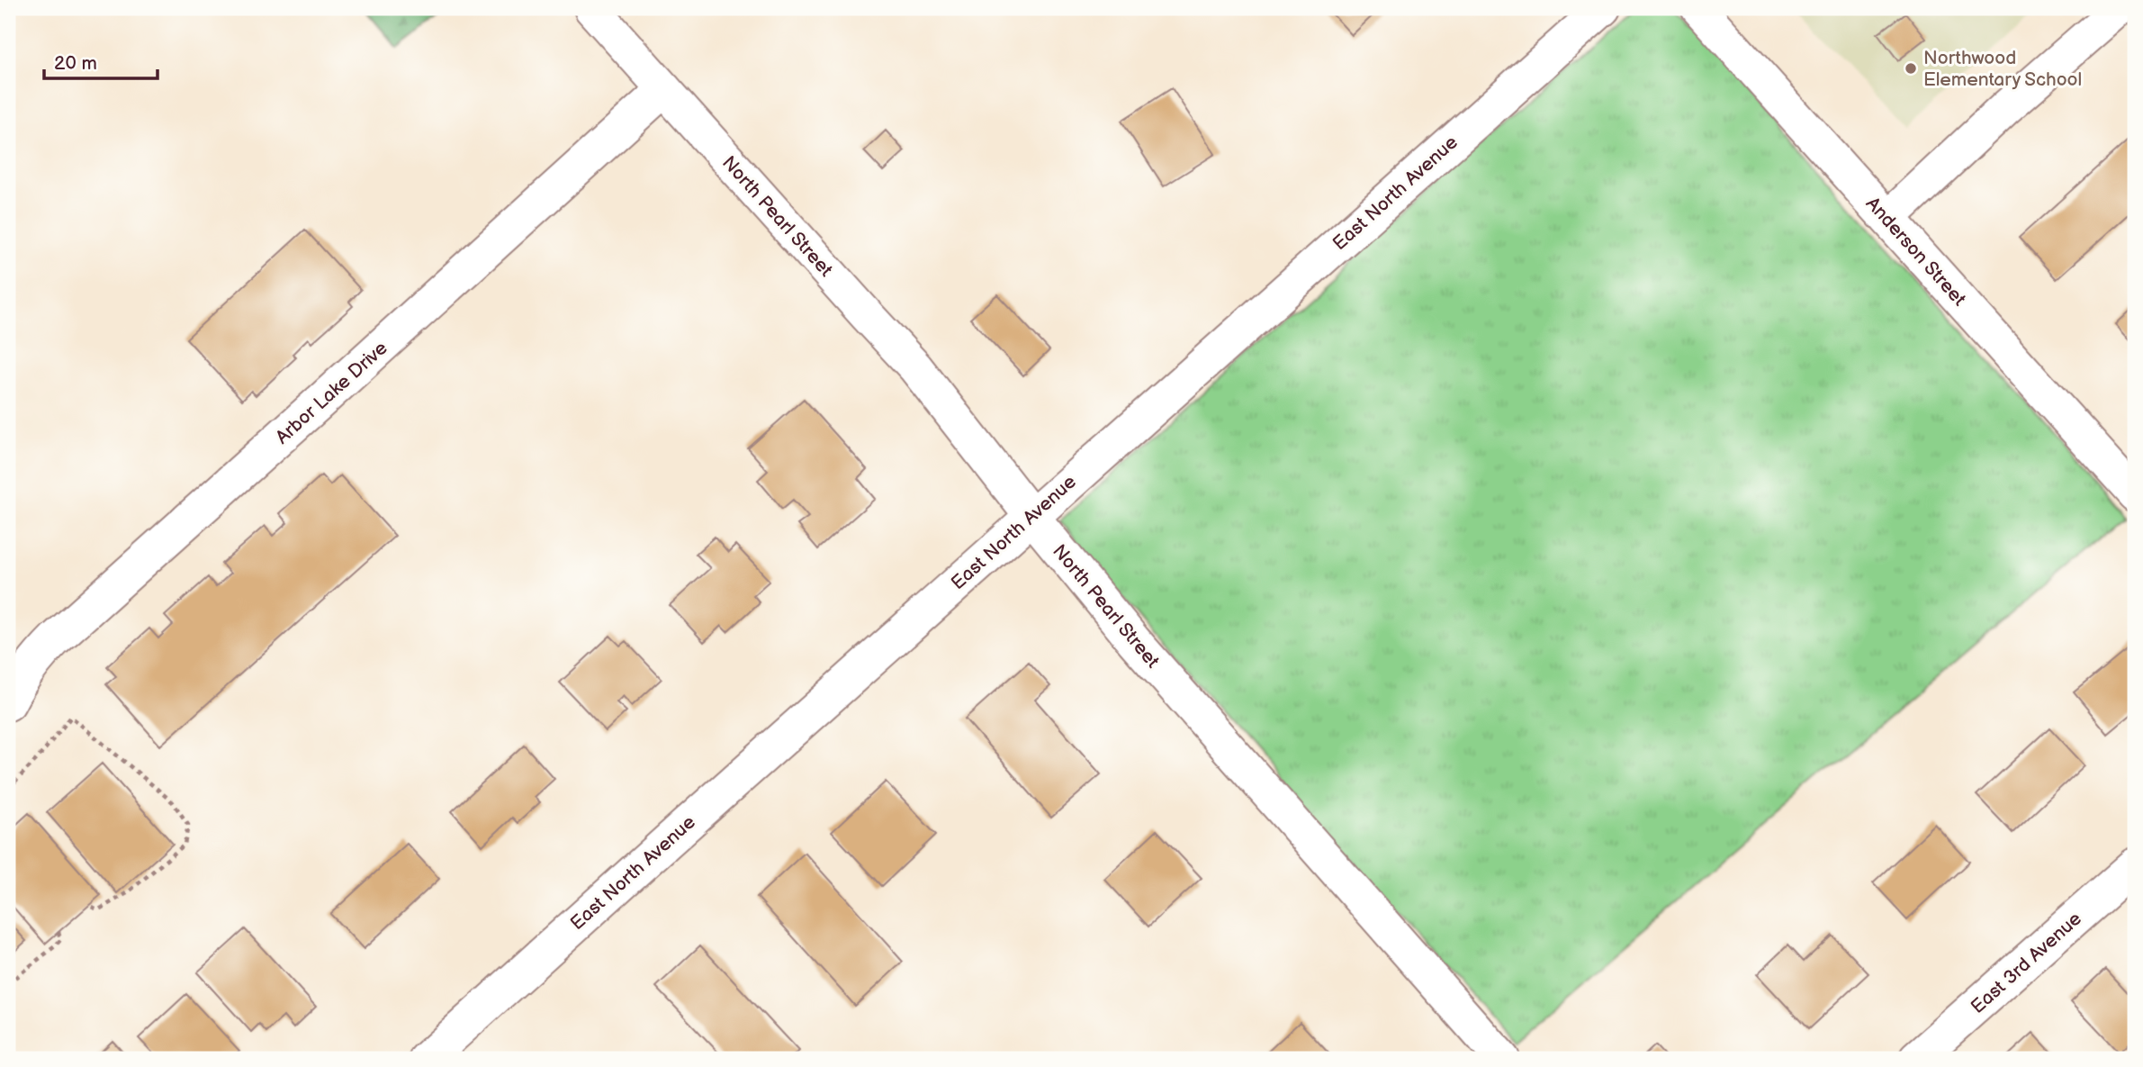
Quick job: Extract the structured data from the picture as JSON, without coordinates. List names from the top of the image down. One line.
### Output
{"streets":{"street":["East North Avenue","North Pearl Street","Anderson Street","Arbor Lake Drive","East 3rd Avenue"]},"crossings":[["East North Avenue","North Pearl Street"],["North Pearl Street","Arbor Lake Drive"]],"places":["Northwood Elementary School"],"scale_bar":"20 m"}
